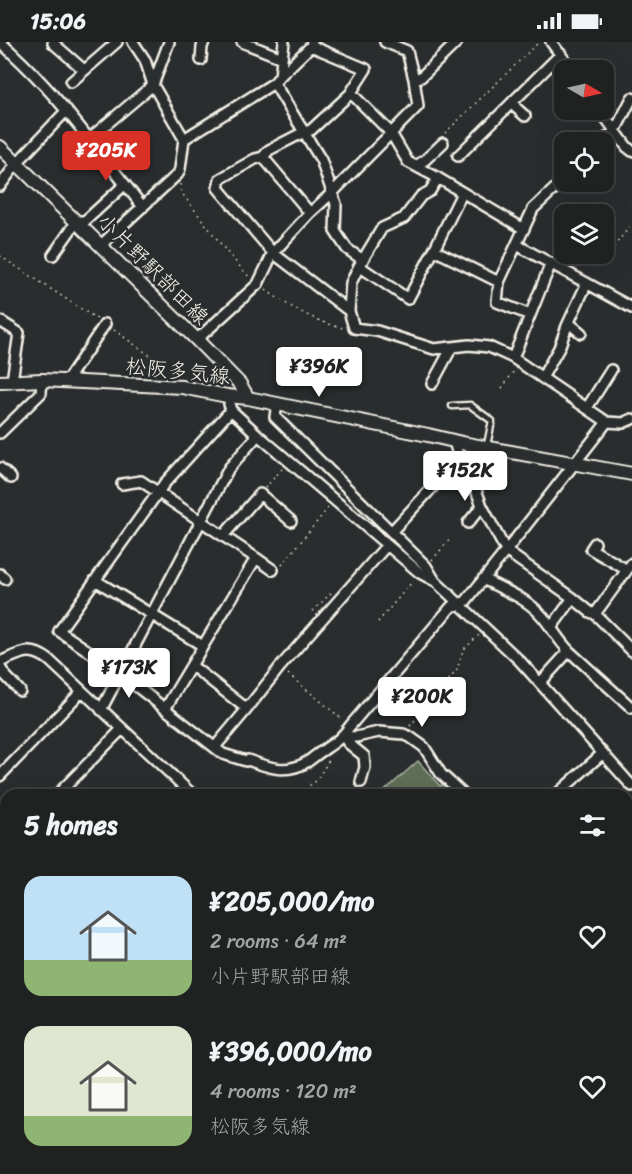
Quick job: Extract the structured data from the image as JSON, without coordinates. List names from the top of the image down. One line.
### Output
{"streets":{"main road":["小片野駅部田線","松阪多気線"]},"crossings":[["小片野駅部田線","松阪多気線"]],"north":"right","page":{"status":"15:06","price":["¥205K","¥396K","¥152K","¥173K","¥200K"],"heading":"5 homes","list":[{"name":"¥205,000/mo","note":"2 rooms · 64 m² · 小片野駅部田線"},{"name":"¥396,000/mo","note":"4 rooms · 120 m² · 松阪多気線"}]}}
